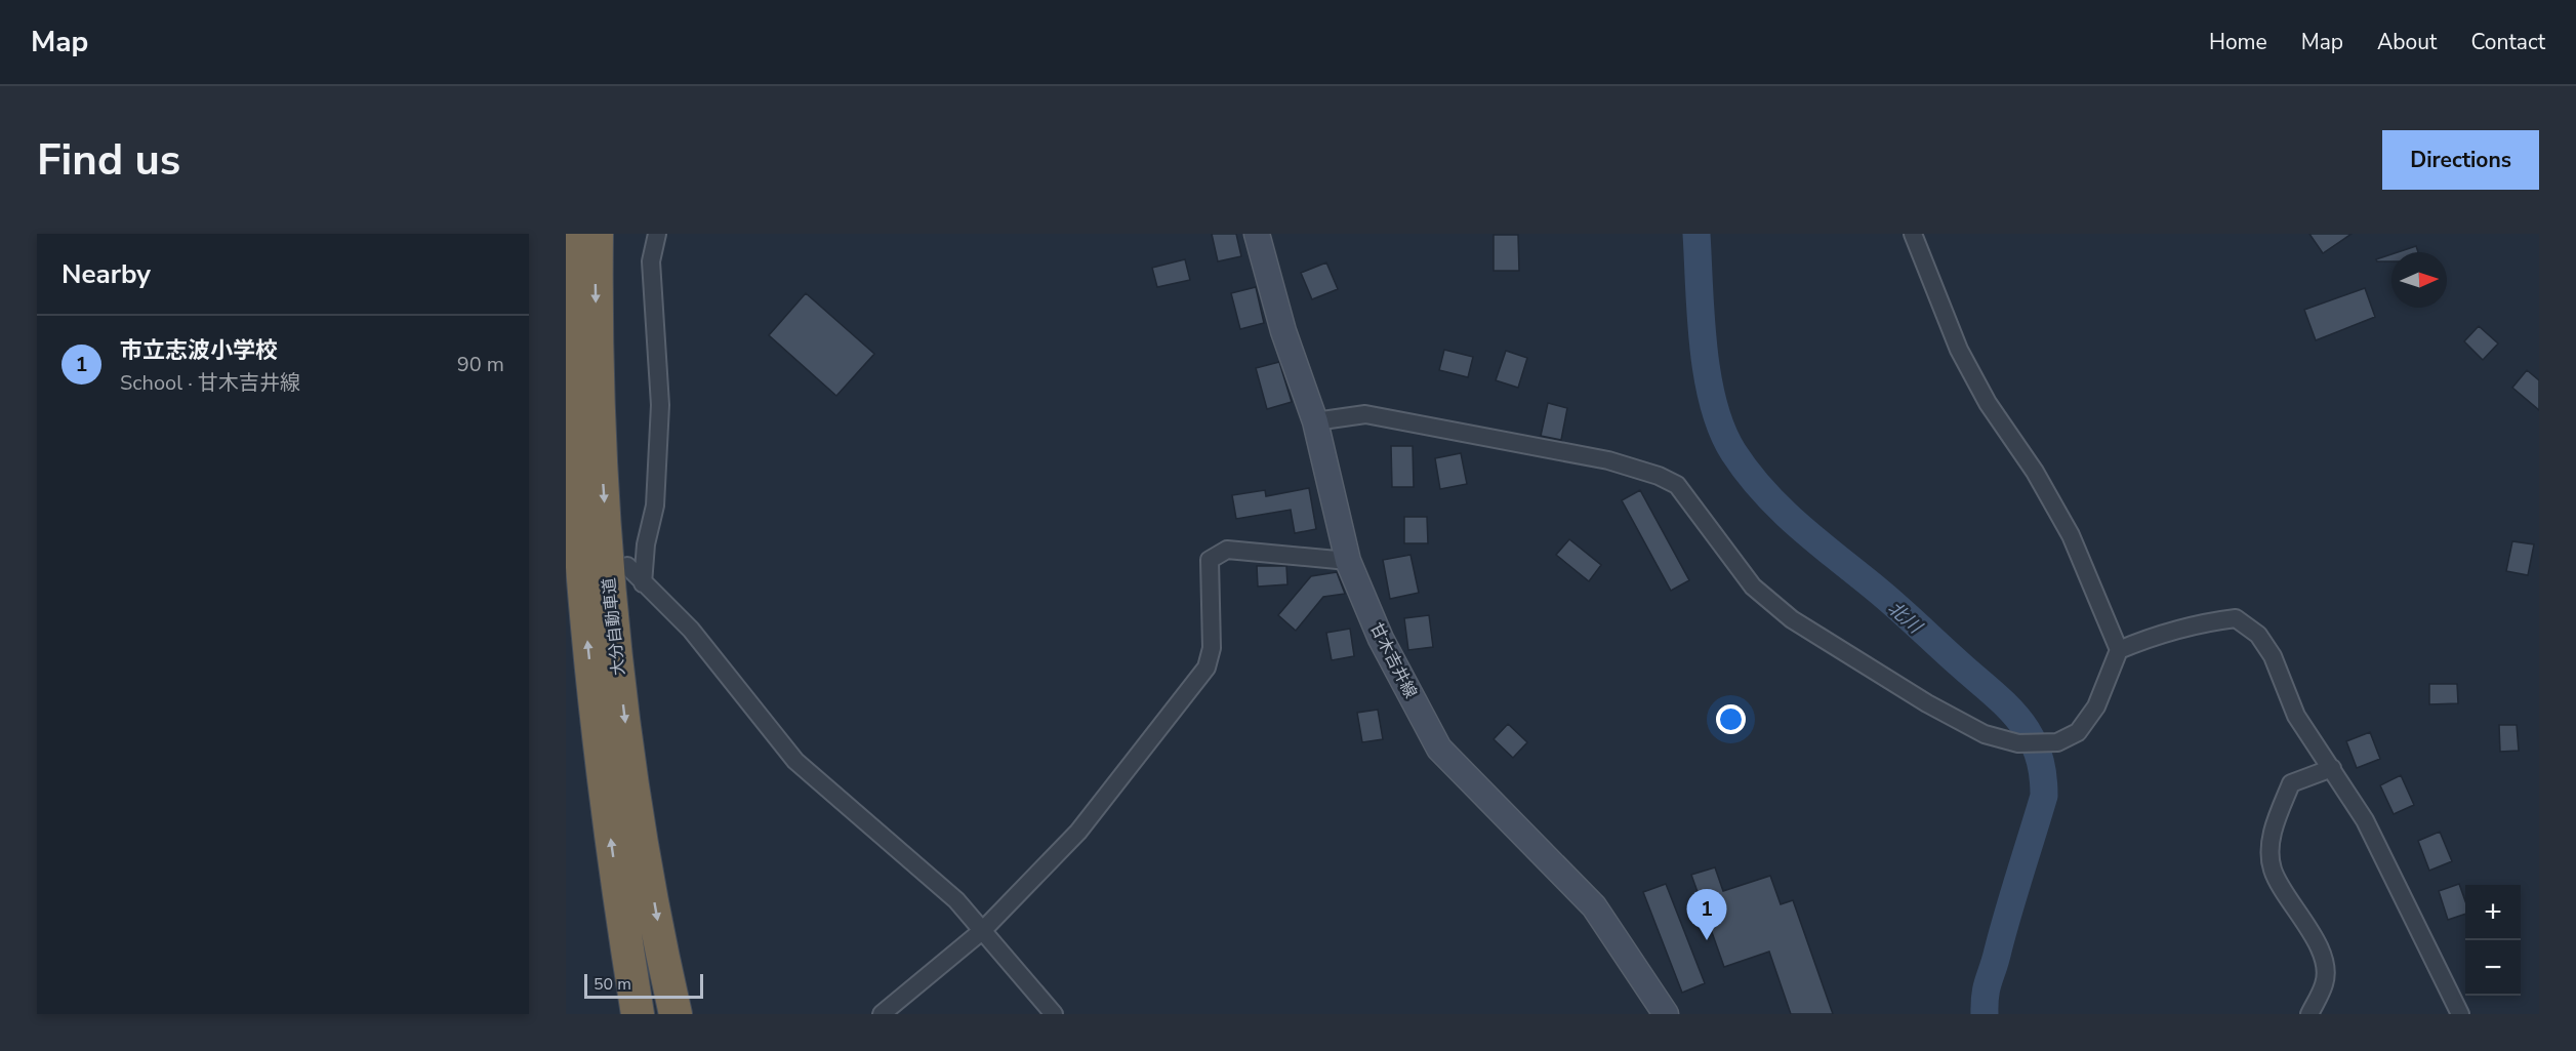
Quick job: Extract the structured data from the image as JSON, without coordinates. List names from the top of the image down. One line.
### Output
{"streets":{"highway":["大分自動車道"],"main road":["甘木吉井線"]},"water":["北川"],"scale_bar":"50 m","north":"right","page":{"header":"Map","nav":["Home","Map","About","Contact"],"buttons":"Directions","title":"Find us","heading":"Nearby","list":[{"mark":"1","name":"市立志波小学校","note":"School · 甘木吉井線","value":"90 m"}],"map_buttons":["+","−"],"pins":"1","scale":"50 m"}}
